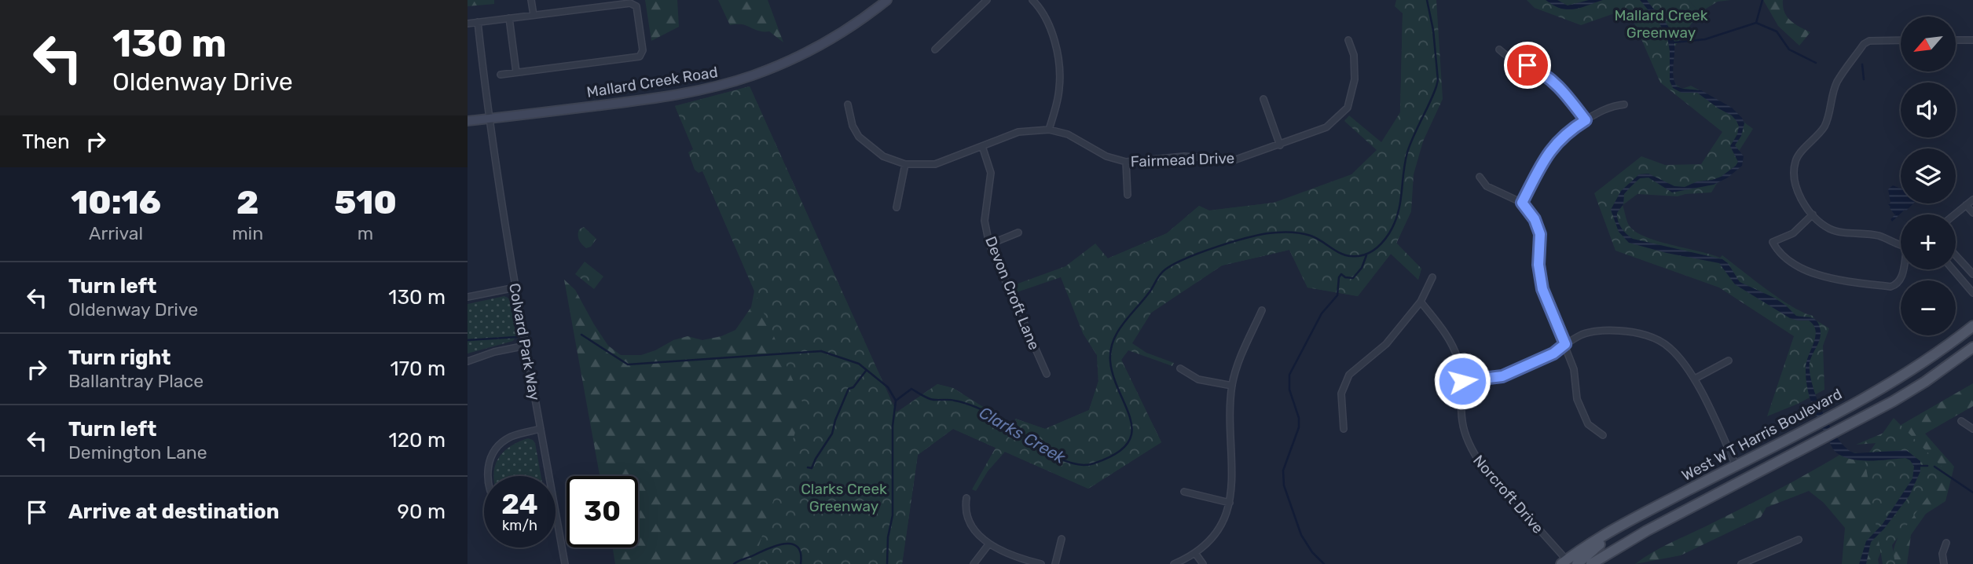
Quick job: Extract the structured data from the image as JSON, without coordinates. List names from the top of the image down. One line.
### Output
{"streets":{"main road":["Mallard Creek Road","West W T Harris Boulevard"],"street":["Fairmead Drive","Devon Croft Lane","Colvard Park Way","Norcroft Drive"]},"crossings":[["Mallard Creek Road","Colvard Park Way"],["Fairmead Drive","Devon Croft Lane"],["West W T Harris Boulevard","Norcroft Drive"]],"water":["Clarks Creek"],"parks":["Mallard Creek Greenway","Clarks Creek Greenway"],"north":"bottom left","page":{"turn":["130 m","Oldenway Drive"],"map_buttons":["+","−"],"then":"Then","eta":["10:16","Arrival","2","min","510","m"],"list":[{"name":"Turn left","note":"Oldenway Drive","value":"130 m"},{"name":"Turn right","note":"Ballantray Place","value":"170 m"},{"name":"Turn left","note":"Demington Lane","value":"120 m"},{"name":"Arrive at destination","value":"90 m"}],"speed":"24 km/h","limit":"30"}}
